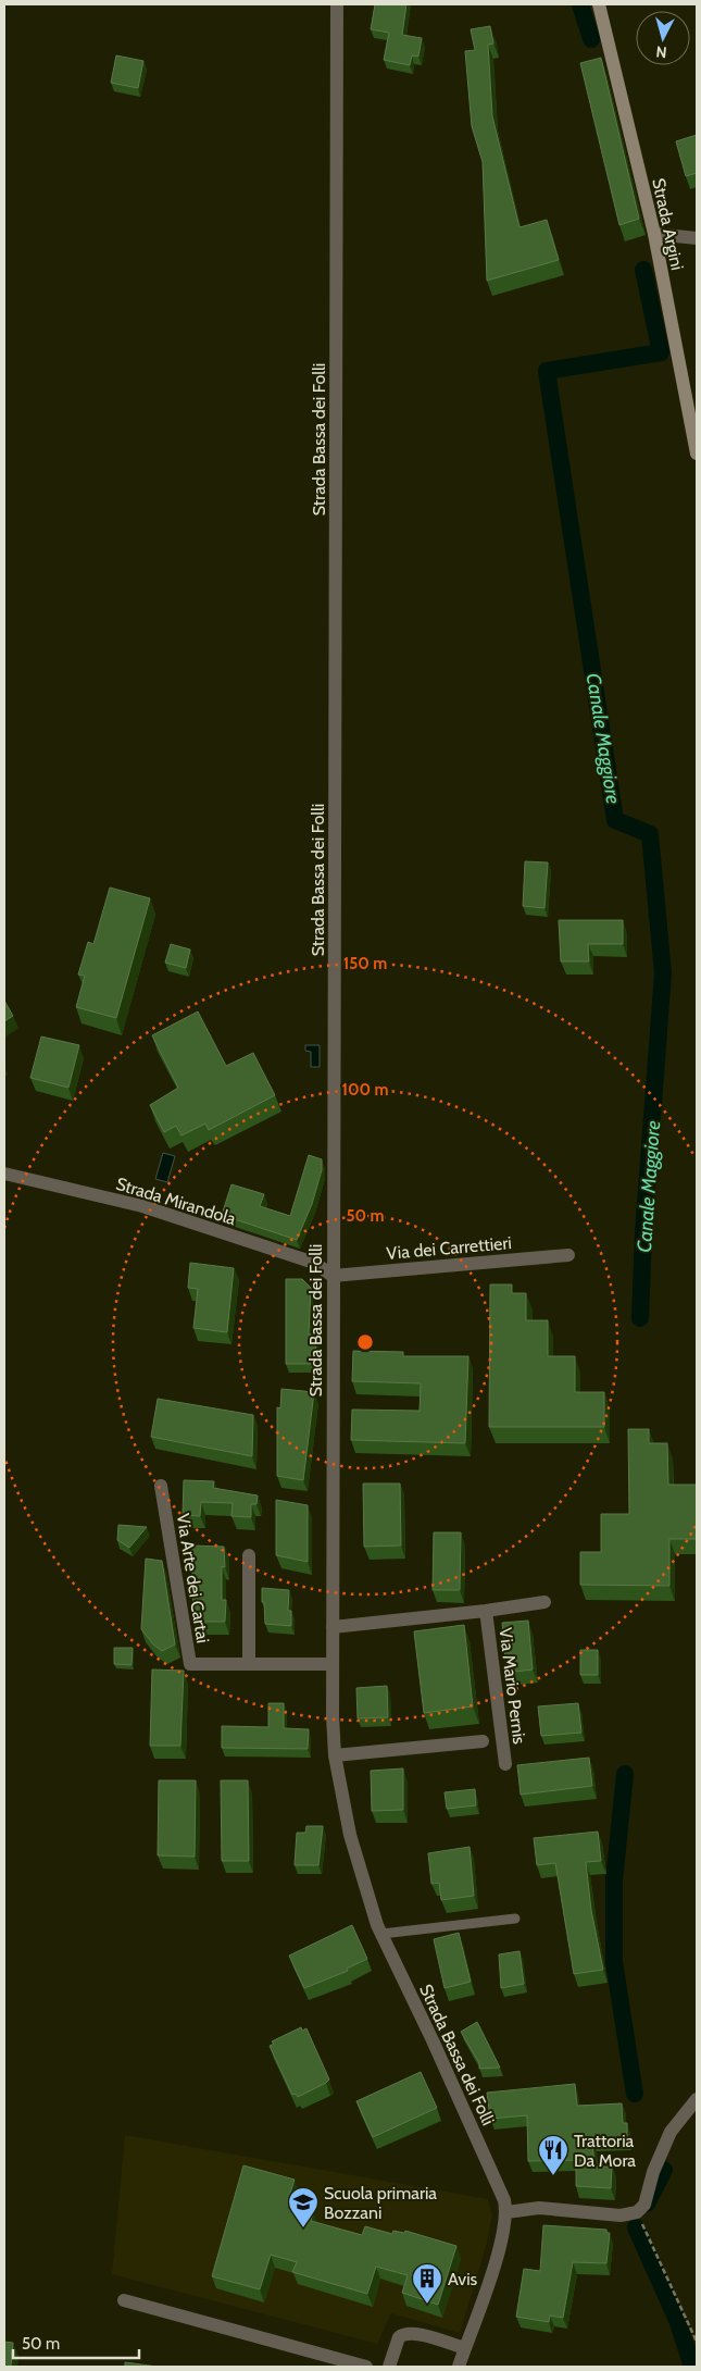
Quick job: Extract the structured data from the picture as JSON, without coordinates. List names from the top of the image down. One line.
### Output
{"streets":{"main road":["Strada Argini"],"street":["Strada Bassa dei Folli","Strada Mirandola","Via dei Carrettieri","Via Arte dei Cartai","Via Mario Pernis"]},"crossings":[["Strada Bassa dei Folli","Strada Mirandola"],["Strada Bassa dei Folli","Via dei Carrettieri"],["Strada Bassa dei Folli","Via Arte dei Cartai"],["Strada Bassa dei Folli","Via Mario Pernis"],["Strada Mirandola","Via dei Carrettieri"]],"water":["Canale Maggiore"],"places":{"restaurant":["Trattoria Da Mora"],"school or university":["Scuola primaria Bozzani"],"building":["Avis"]},"scale_bar":"50 m","north":"bottom","rings":["150 m","100 m","50 m"]}
